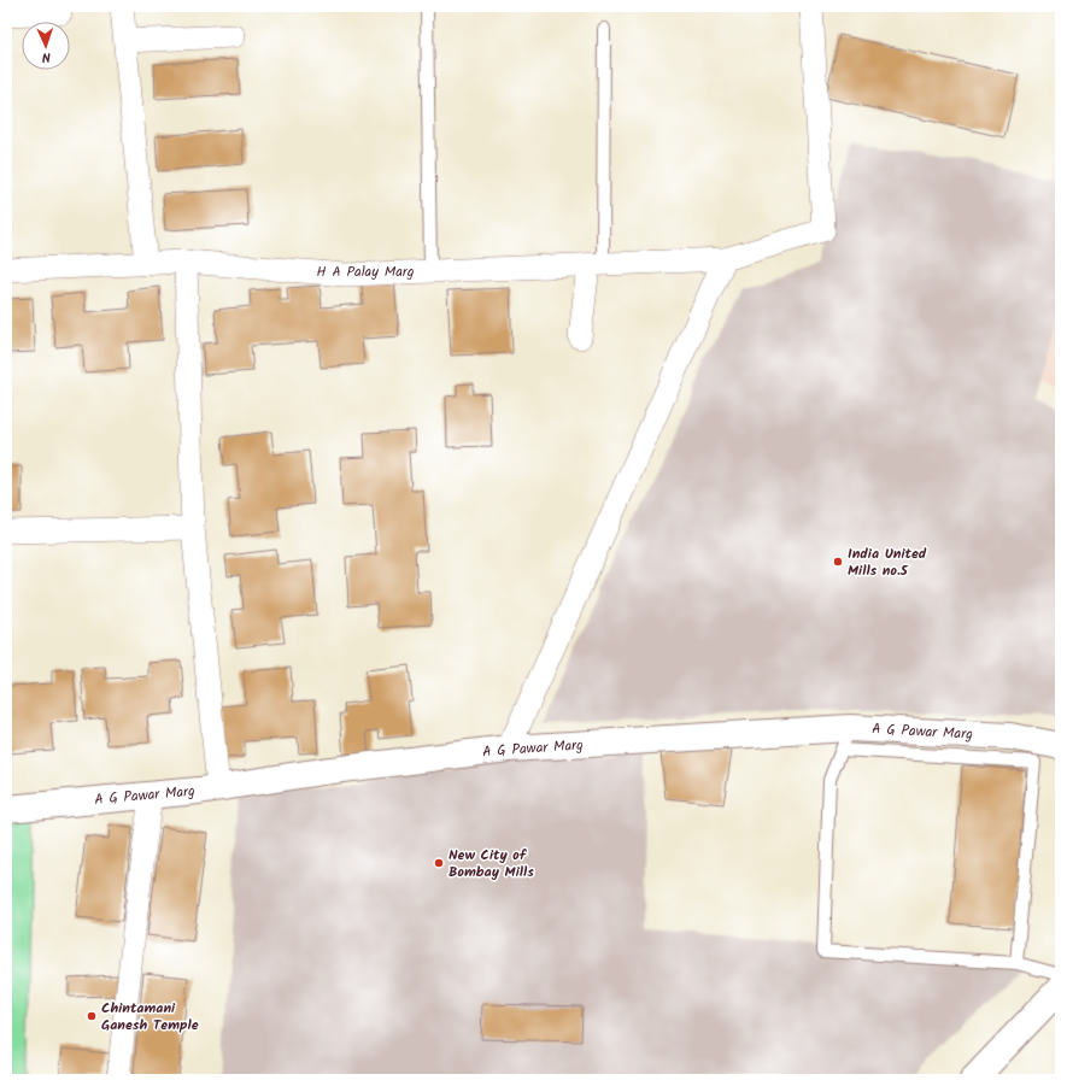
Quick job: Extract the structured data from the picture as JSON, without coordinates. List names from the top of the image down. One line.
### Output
{"streets":{"street":["H A Palay Marg","A G Pawar Marg"]},"places":["India United Mills no.5","New City of Bombay Mills","Chintamani Ganesh Temple"],"north":"bottom"}
